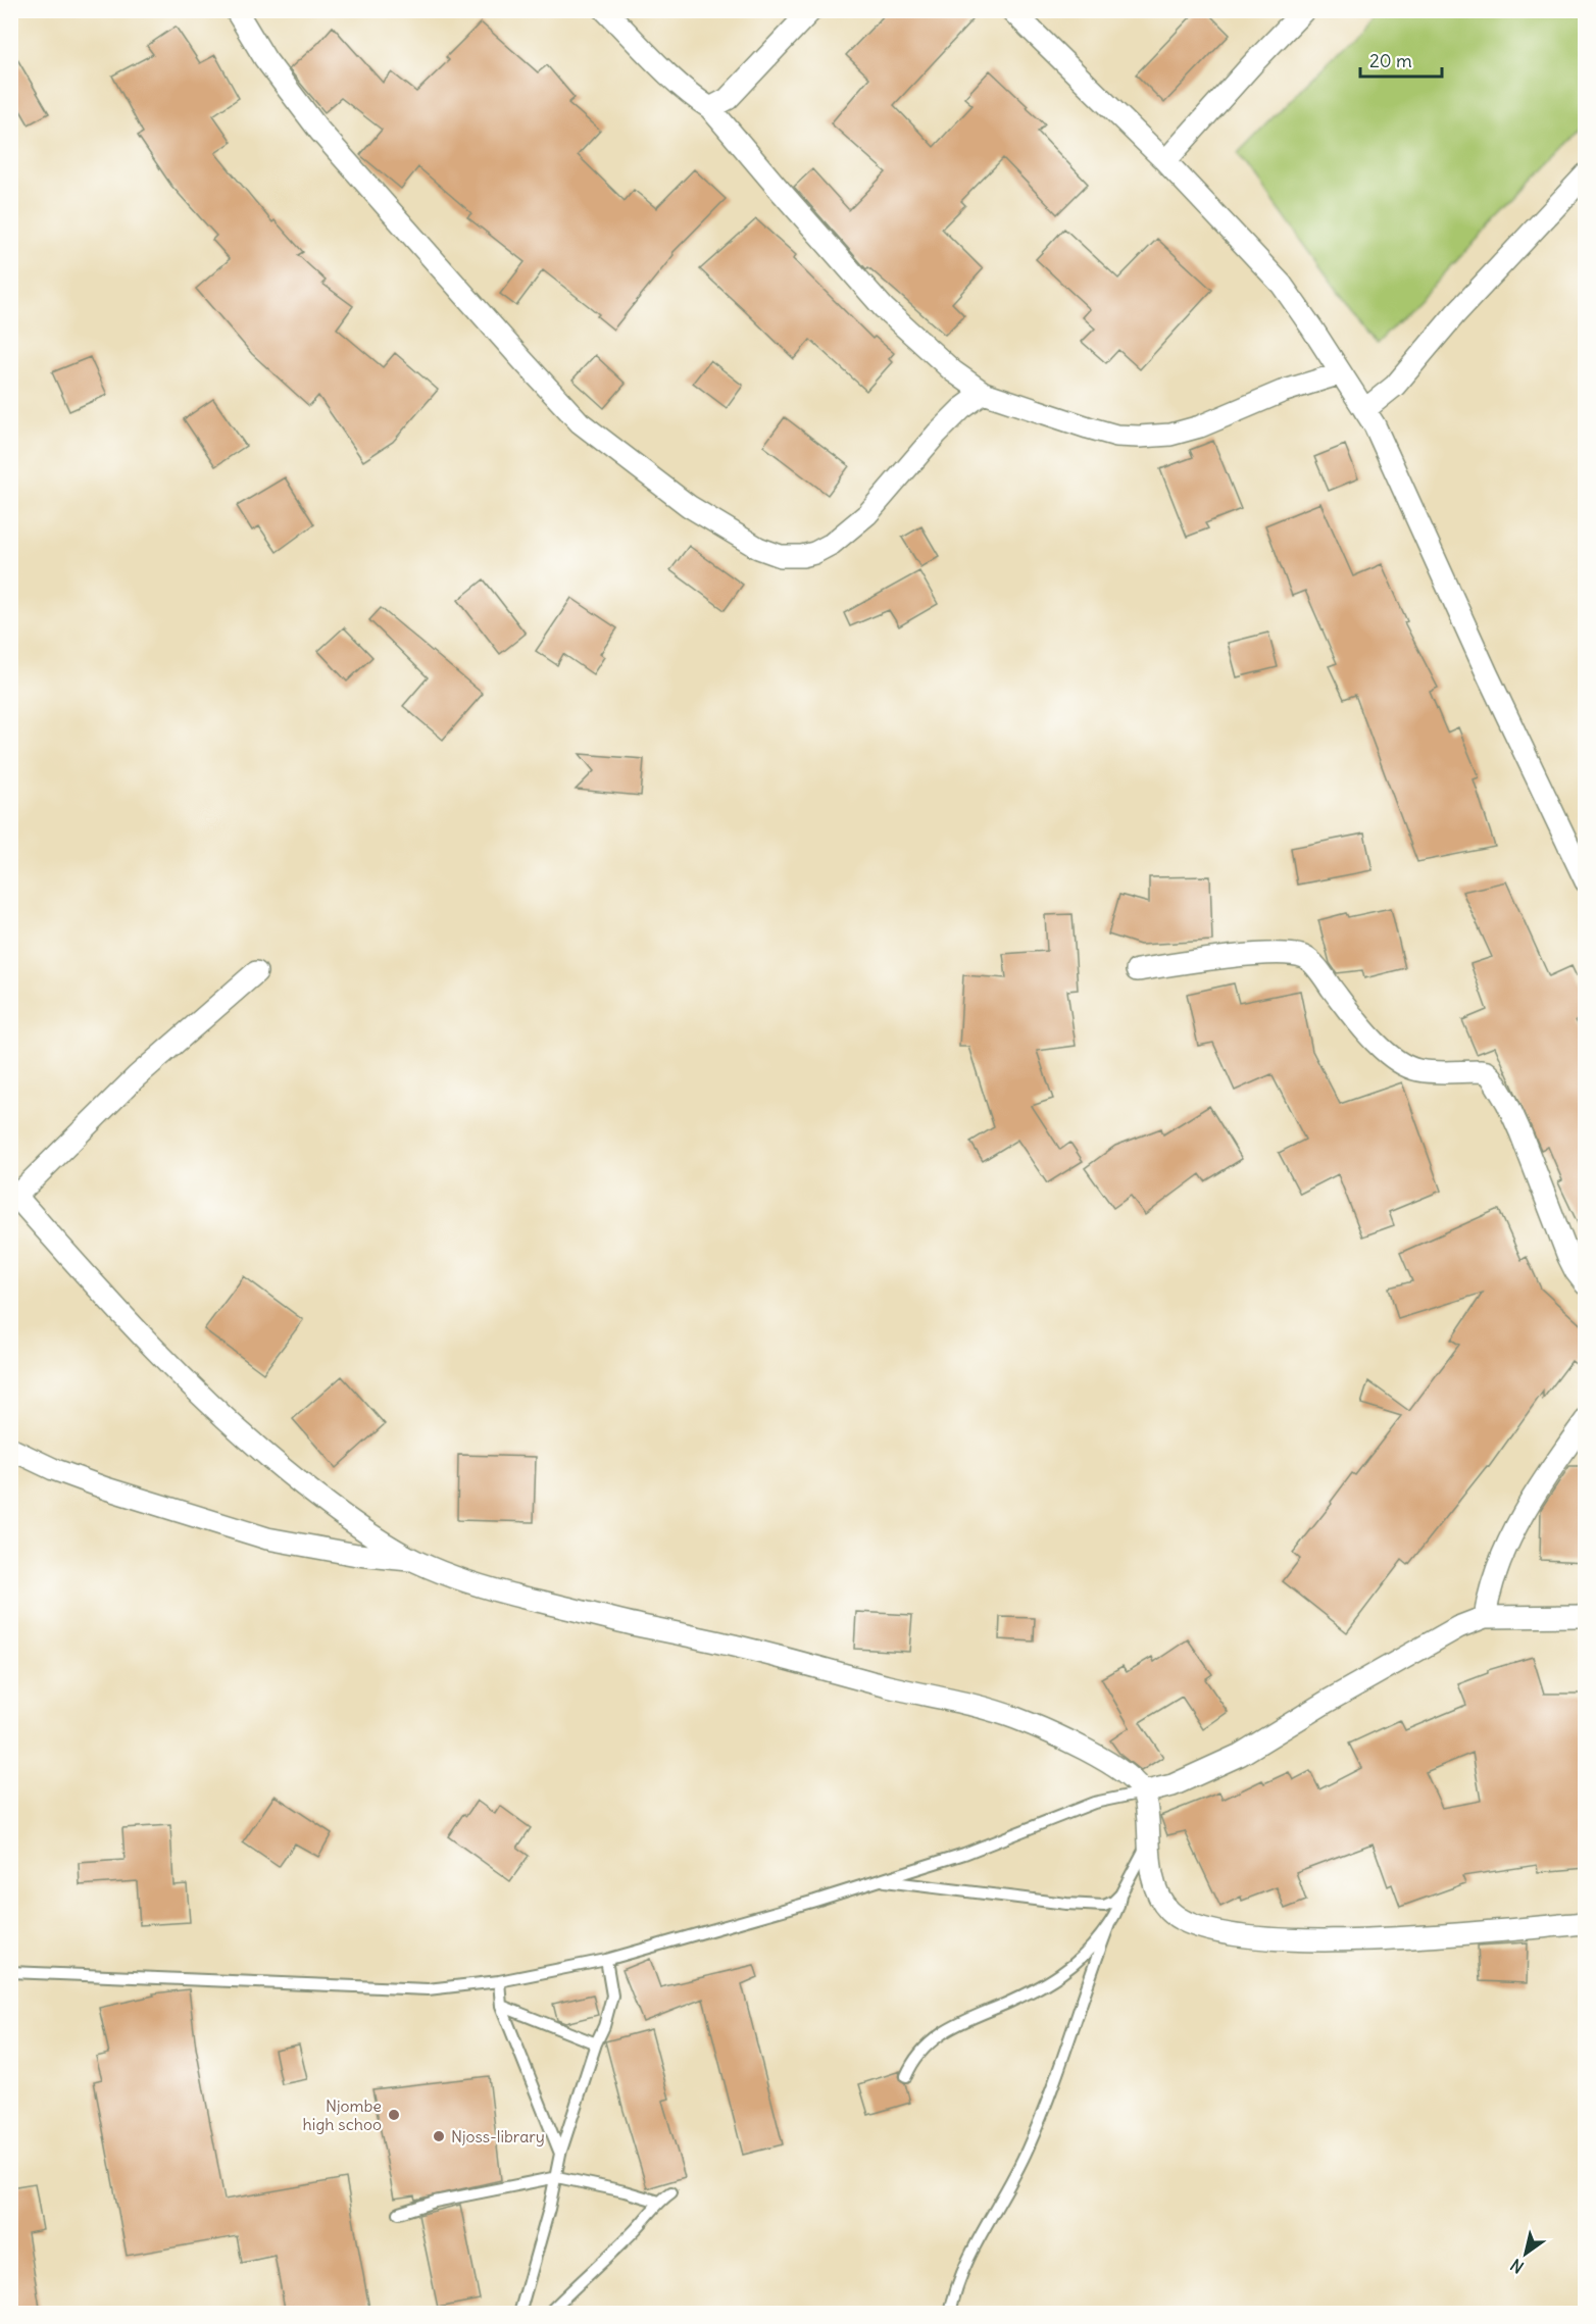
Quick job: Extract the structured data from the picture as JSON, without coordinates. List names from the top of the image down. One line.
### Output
{"places":["Njombe high schoo","Njoss-library"],"scale_bar":"20 m","north":"bottom left"}
